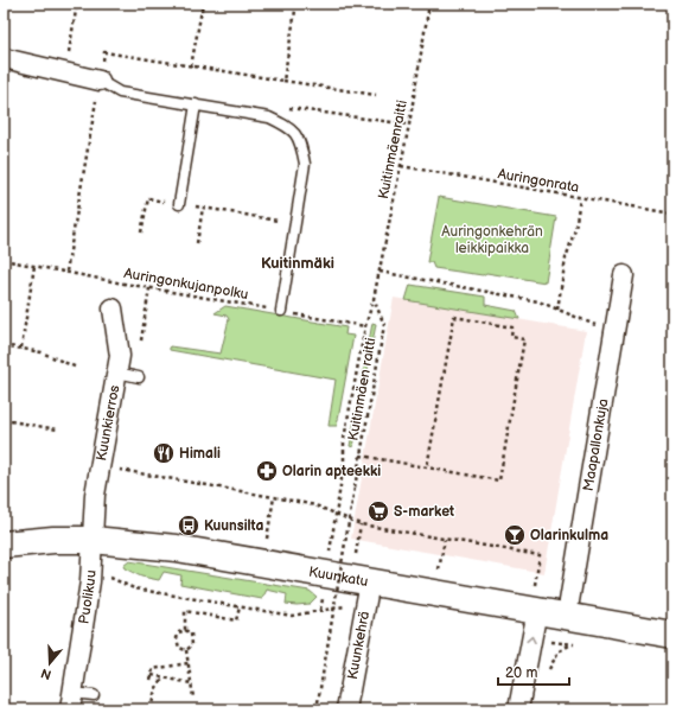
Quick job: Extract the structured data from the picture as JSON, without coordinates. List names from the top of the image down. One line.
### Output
{"streets":{"main road":["Kuunkatu"],"street":["Kuunkierros","Maapallonkuja","Puolikuu","Kuunkehrä"],"path":["Kuitinmäenraitti","Auringonrata","Auringonkujanpolku","Kuitinmäen raitti"]},"crossings":[["Kuitinmäenraitti","Auringonrata"],["Kuitinmäenraitti","Auringonkujanpolku"],["Kuitinmäenraitti","Kuitinmäen raitti"],["Kuunkierros","Kuunkatu"],["Kuunkierros","Puolikuu"],["Maapallonkuja","Kuunkatu"],["Kuunkatu","Puolikuu"],["Kuunkatu","Kuunkehrä"]],"districts":["Kuitinmäki"],"parks":["Auringonkehrän leikkipaikka"],"places":{"restaurant":["Himali"],"pharmacy":["Olarin apteekki"],"supermarket":["S-market"],"bus stop":["Kuunsilta"],"bar":["Olarinkulma"]},"scale_bar":"20 m","north":"bottom"}
